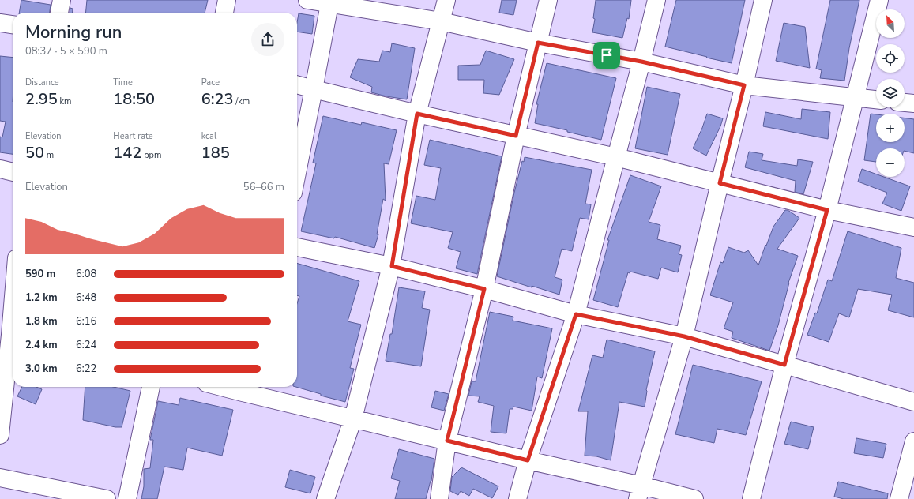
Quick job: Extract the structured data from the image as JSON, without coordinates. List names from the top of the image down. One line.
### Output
{"north":"top left","page":{"map_buttons":["+","−"],"heading":["Morning run","08:37 · 5 × 590 m"],"stats":[["Distance","2.95 km"],["Time","18:50"],["Pace","6:23 /km"],["Elevation","50 m"],["Heart rate","142 bpm"],["kcal","185"]],"chart":["Elevation","56–66 m"],"list":[{"name":"590 m","note":"6:08"},{"name":"1.2 km","note":"6:48"},{"name":"1.8 km","note":"6:16"},{"name":"2.4 km","note":"6:24"},{"name":"3.0 km","note":"6:22"}]}}
